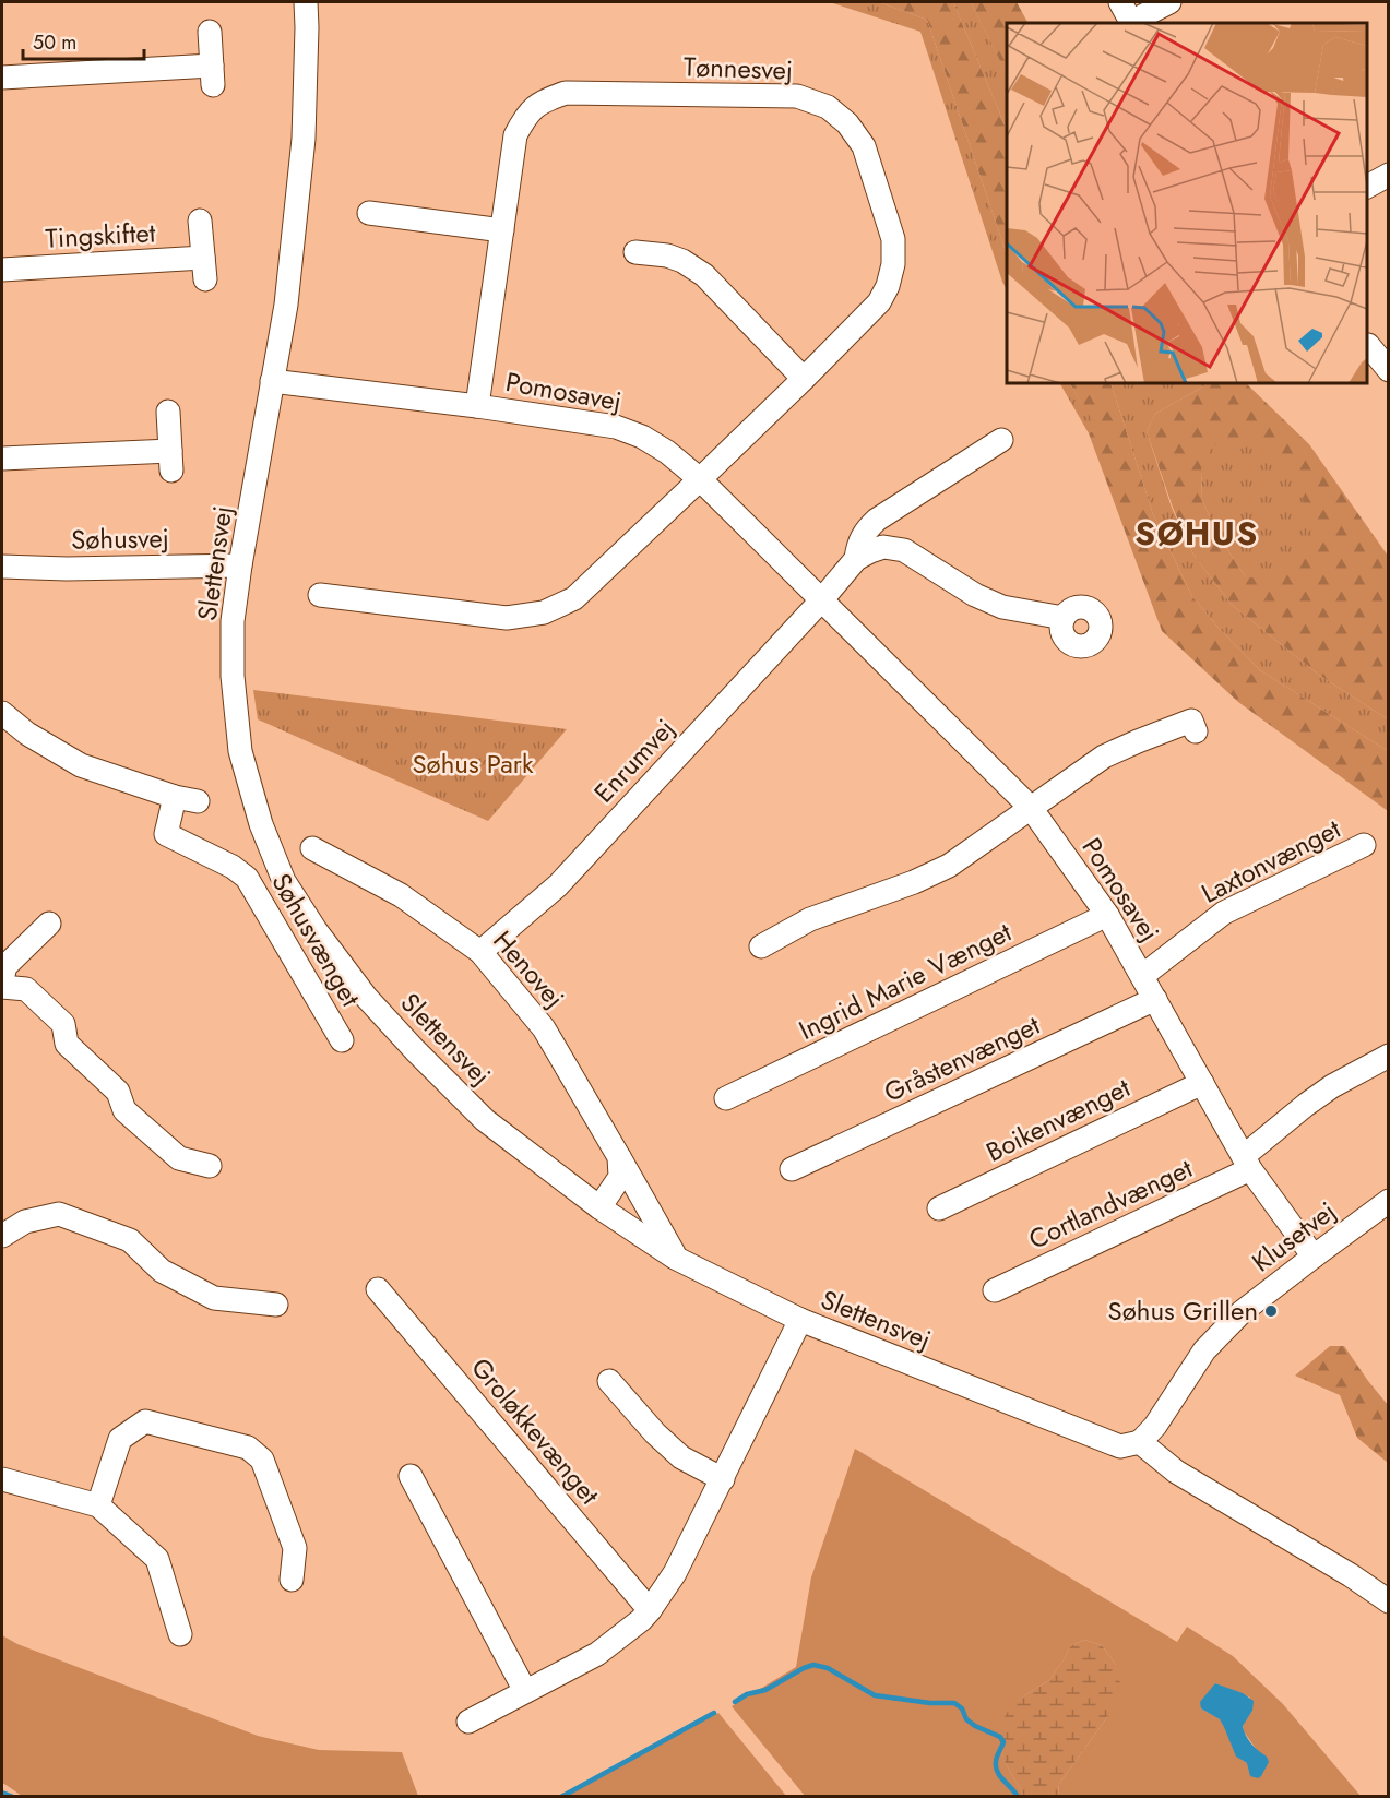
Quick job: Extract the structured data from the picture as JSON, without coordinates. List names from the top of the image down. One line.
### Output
{"streets":{"street":["Tønnesvej","Tingskiftet","Pomosavej","Søhusvej","Slettensvej","Enrumvej","Laxtonvænget","Søhusvænget","Henovej","Ingrid Marie Vænget","Gråstenvænget","Boikenvænget","Cortlandvænget","Klusetvej","Groløkkevænget"]},"crossings":[["Tønnesvej","Pomosavej"],["Pomosavej","Slettensvej"],["Pomosavej","Enrumvej"],["Pomosavej","Laxtonvænget"],["Pomosavej","Ingrid Marie Vænget"],["Pomosavej","Gråstenvænget"],["Pomosavej","Boikenvænget"],["Pomosavej","Cortlandvænget"],["Pomosavej","Klusetvej"],["Søhusvej","Slettensvej"],["Slettensvej","Henovej"],["Slettensvej","Klusetvej"],["Enrumvej","Henovej"]],"districts":["SØHUS"],"parks":["Søhus Park"],"places":["Søhus Grillen"],"scale_bar":"50 m"}
